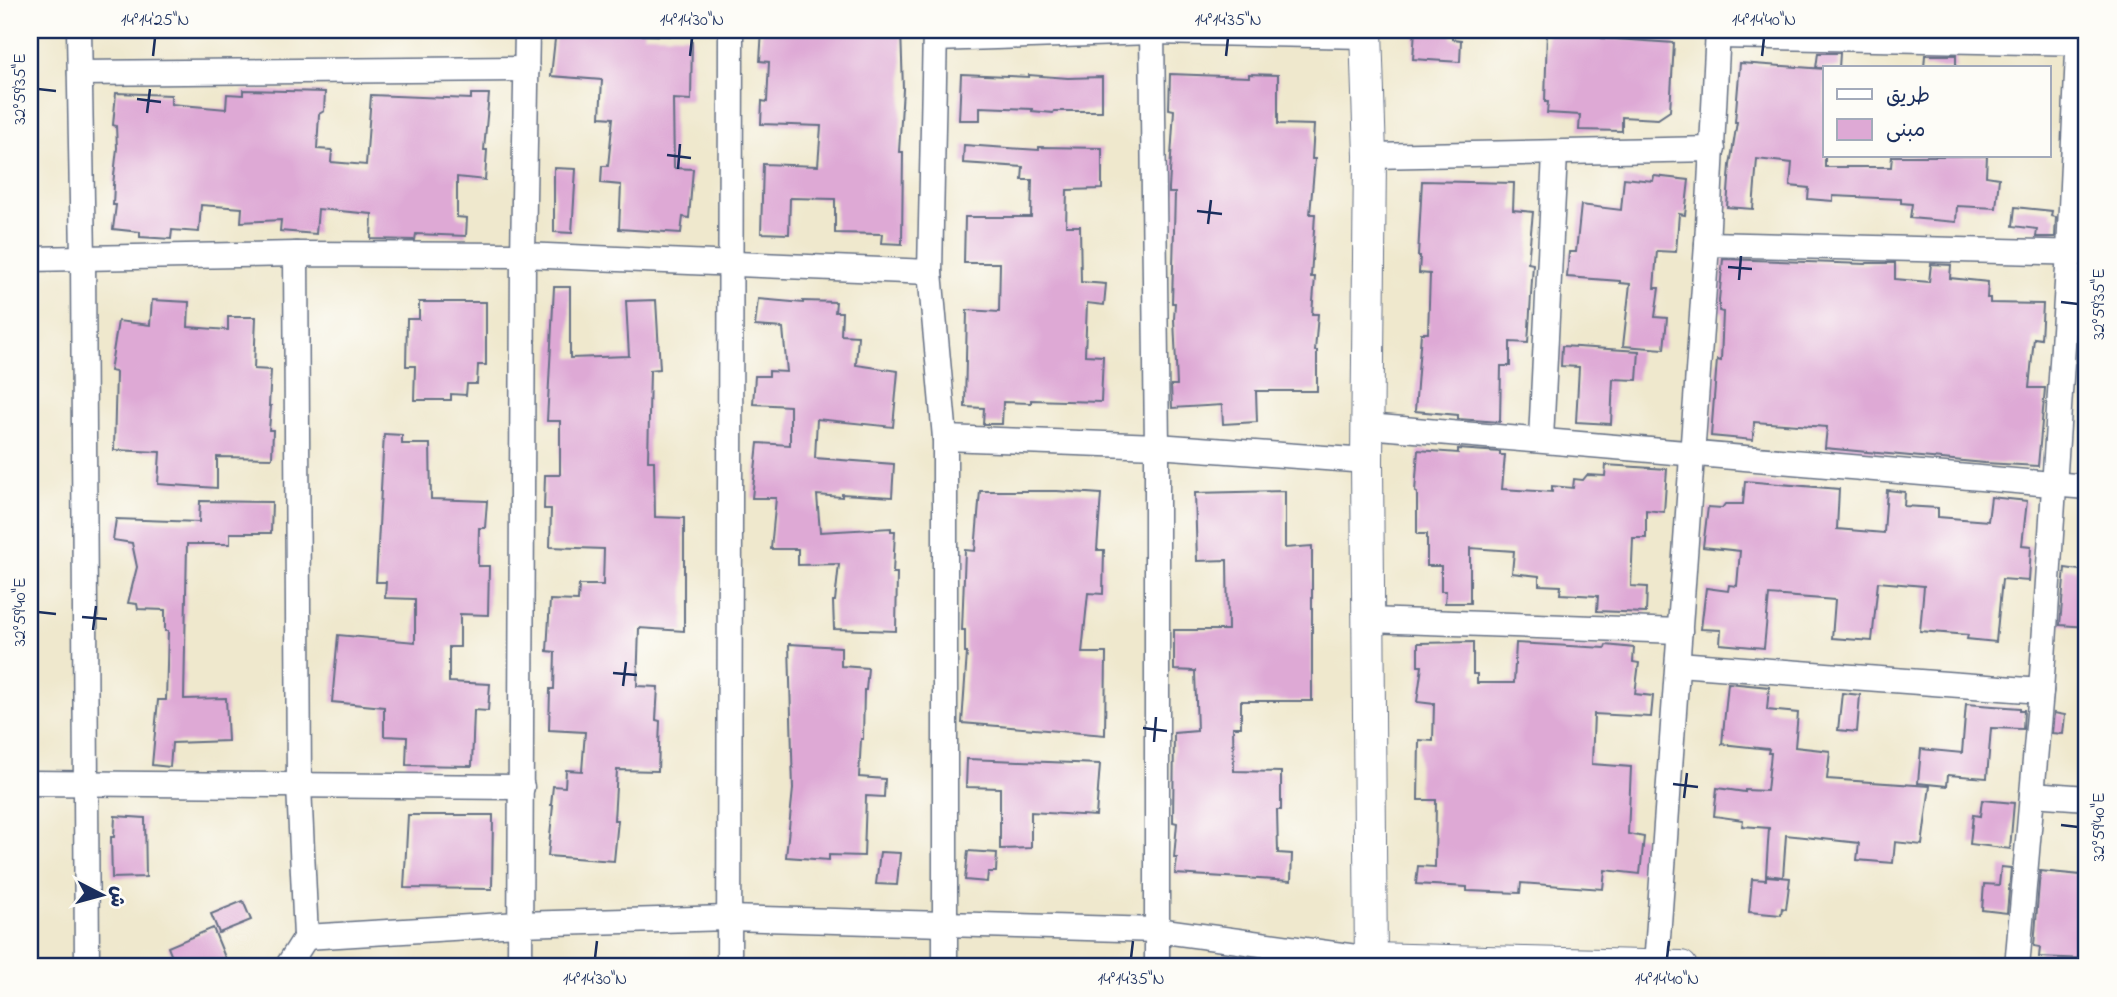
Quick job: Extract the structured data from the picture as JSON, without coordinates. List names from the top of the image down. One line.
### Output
{"legend":["طريق","مبنى"],"north":"right","coordinates":["14°14'25\"N","14°14'30\"N","14°14'35\"N","14°14'40\"N","32°59'35\"E","32°59'40\"E"]}
